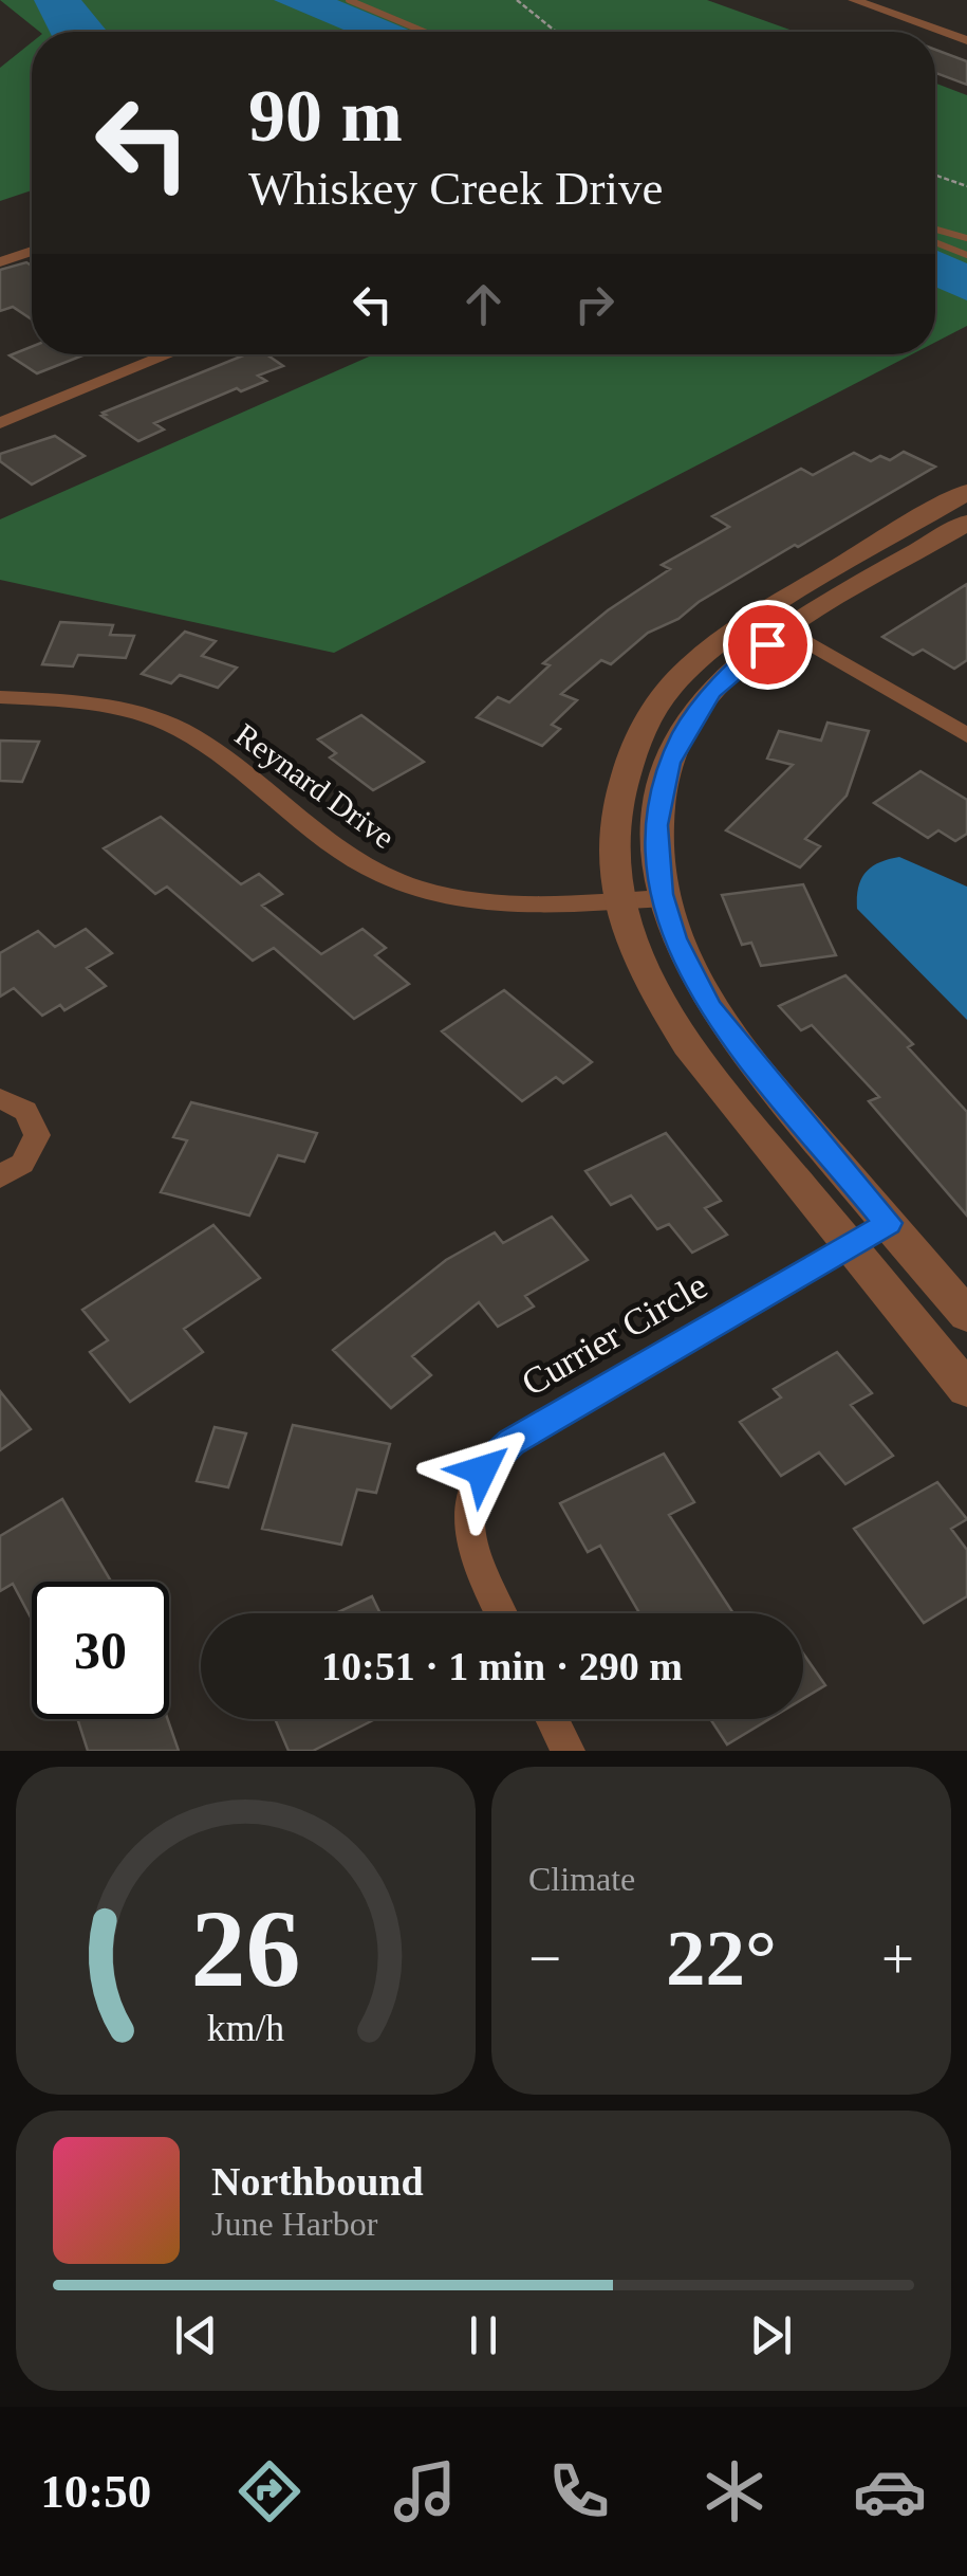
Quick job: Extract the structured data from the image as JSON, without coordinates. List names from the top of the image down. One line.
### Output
{"streets":{"street":["Reynard Drive","Currier Circle"]},"page":{"turn":["90 m","Whiskey Creek Drive"],"limit":"30","trip":"10:51 · 1 min · 290 m","tile":"Climate","heat":["−","22°","+"],"song":["Northbound","June Harbor"],"tabs":"10:50","gauge":["26","km/h"]}}
